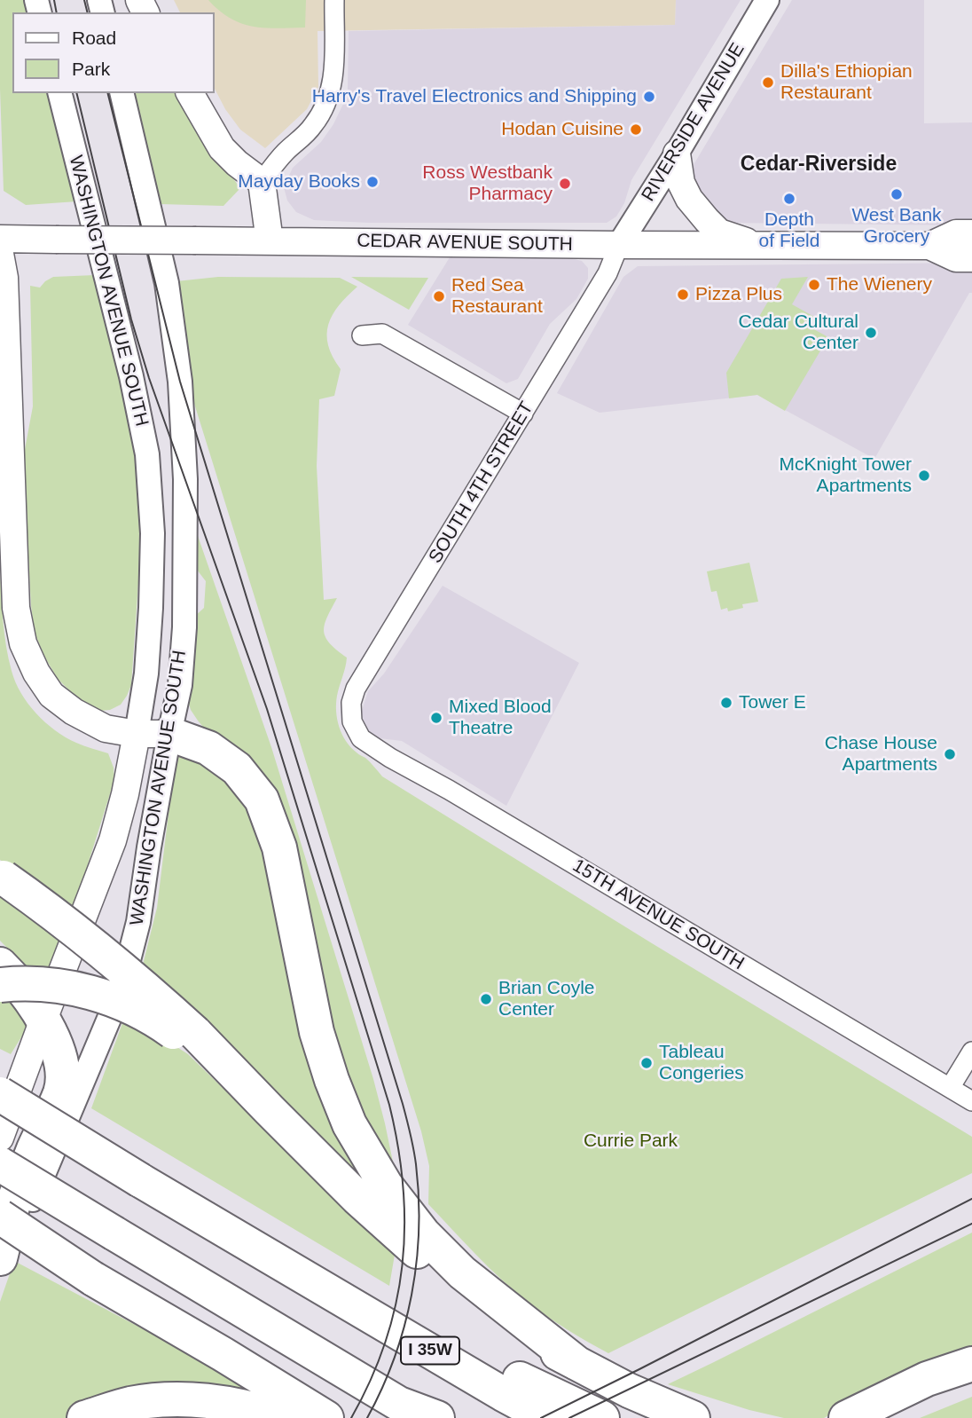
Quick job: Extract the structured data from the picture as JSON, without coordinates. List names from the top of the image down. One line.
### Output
{"streets":{"highway":["I 35W"],"main road":["CEDAR AVENUE SOUTH","WASHINGTON AVENUE SOUTH"],"street":["RIVERSIDE AVENUE","SOUTH 4TH STREET","15TH AVENUE SOUTH"]},"crossings":[["RIVERSIDE AVENUE","CEDAR AVENUE SOUTH"],["RIVERSIDE AVENUE","SOUTH 4TH STREET"],["CEDAR AVENUE SOUTH","SOUTH 4TH STREET"],["WASHINGTON AVENUE SOUTH","I 35W"],["SOUTH 4TH STREET","15TH AVENUE SOUTH"]],"districts":["Cedar-Riverside"],"parks":["Currie Park"],"places":["Dilla's Ethiopian Restaurant","Harry's Travel Electronics and Shipping","Hodan Cuisine","Mayday Books","Ross Westbank Pharmacy","West Bank Grocery","Depth of Field","The Wienery","Pizza Plus","Red Sea Restaurant","Cedar Cultural Center","McKnight Tower Apartments","Tower E","Mixed Blood Theatre","Chase House Apartments","Brian Coyle Center","Tableau Congeries"],"legend":["Road","Park"]}
